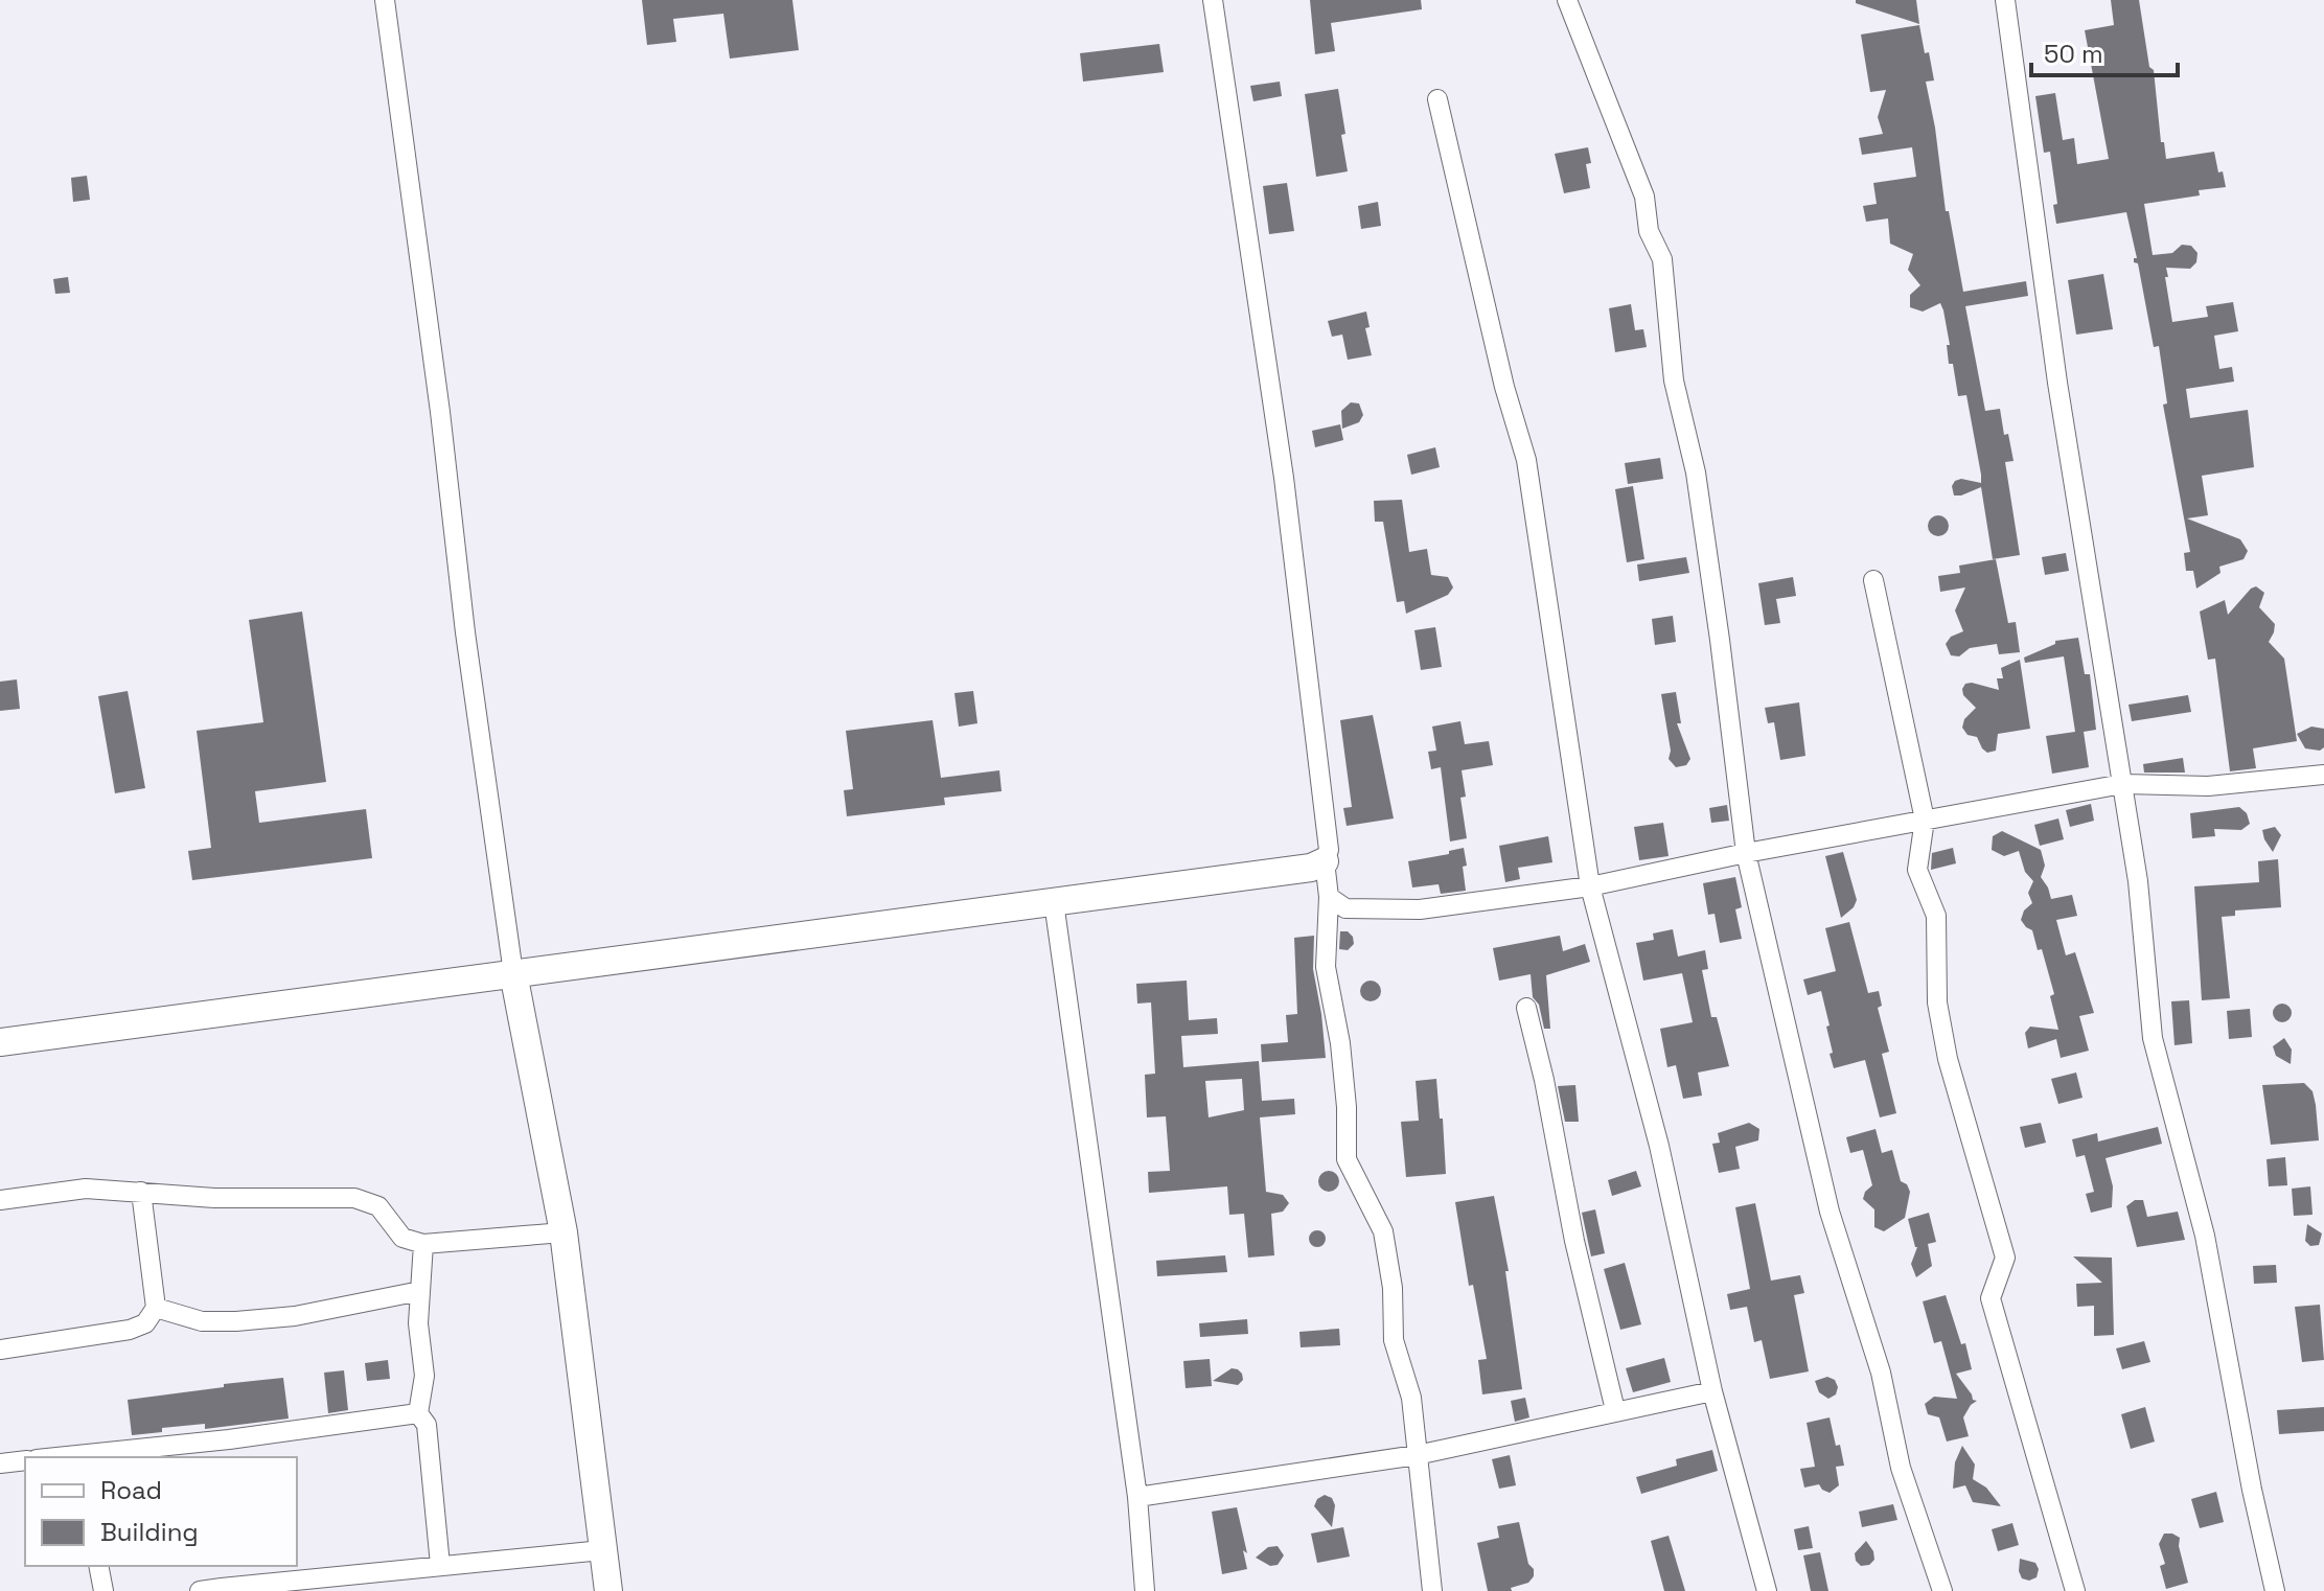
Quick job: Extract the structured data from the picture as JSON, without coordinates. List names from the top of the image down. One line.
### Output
{"legend":["Road","Building"],"scale_bar":"50 m"}
